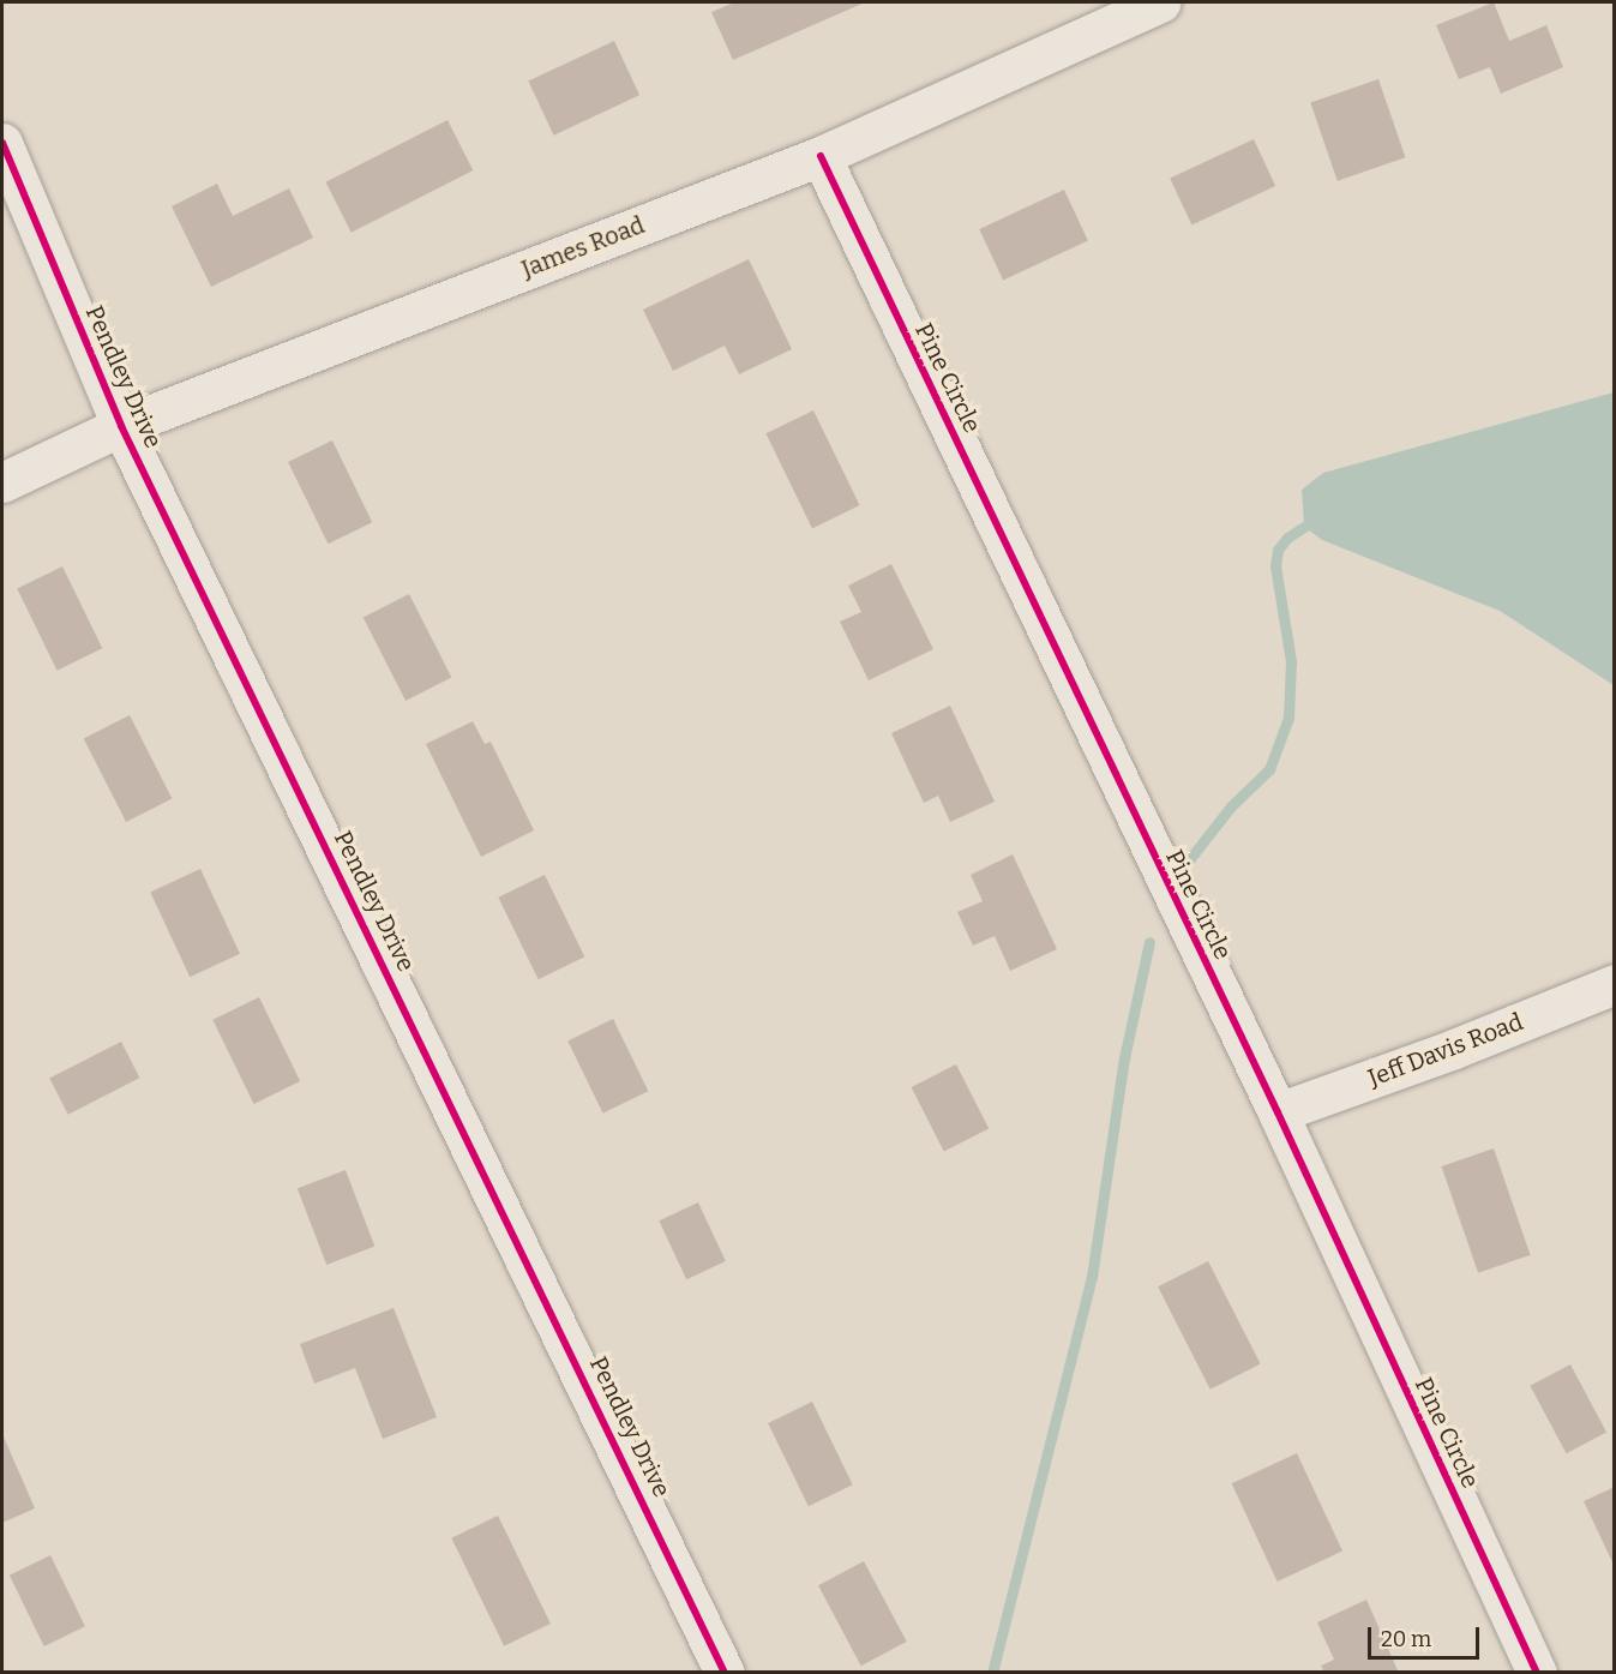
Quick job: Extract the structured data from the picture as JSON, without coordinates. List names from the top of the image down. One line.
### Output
{"streets":{"street":["James Road","Pendley Drive","Pine Circle","Jeff Davis Road"]},"crossings":[["James Road","Pendley Drive"],["James Road","Pine Circle"],["Pine Circle","Jeff Davis Road"]],"scale_bar":"20 m"}
